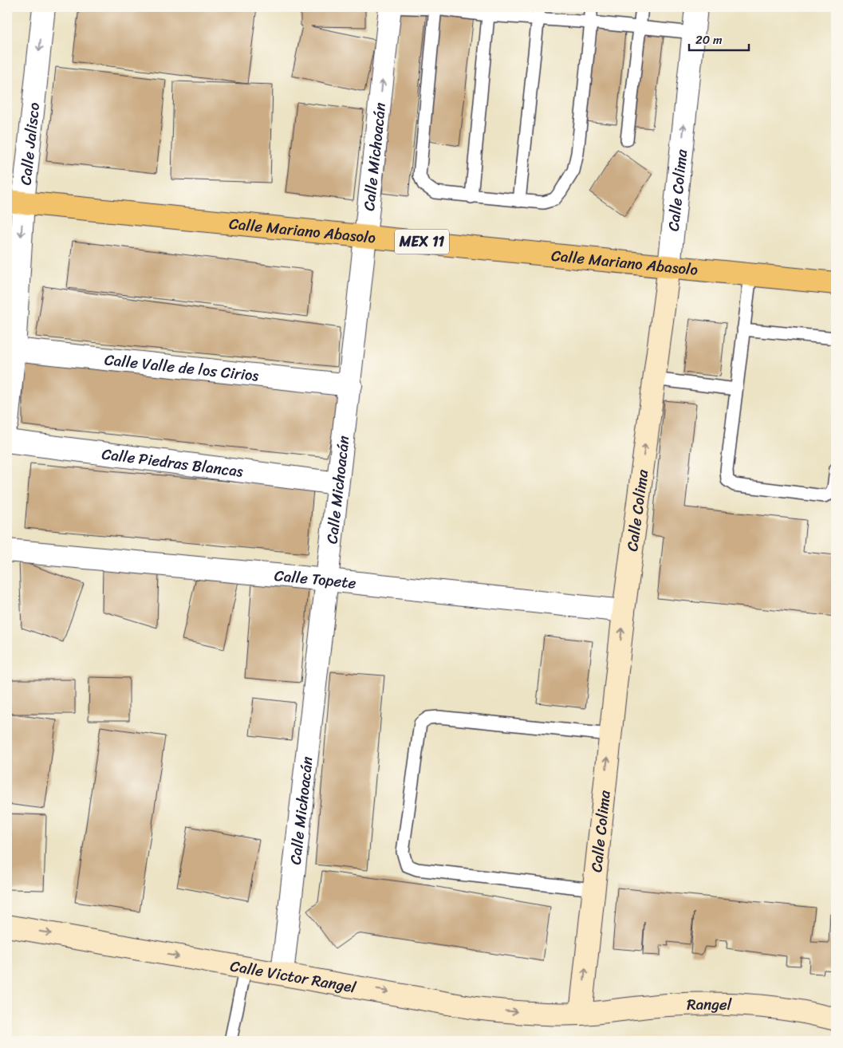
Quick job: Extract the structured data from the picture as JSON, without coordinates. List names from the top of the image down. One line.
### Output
{"streets":{"main road":["Calle Mariano Abasolo","MEX 11"],"street":["Calle Jalisco","Calle Michoacán","Calle Colima","Calle Valle de los Cirios","Calle Piedras Blancas","Calle Topete","Calle Victor Rangel","Rangel"]},"crossings":[["Calle Jalisco","Calle Mariano Abasolo"],["Calle Jalisco","Calle Valle de los Cirios"],["Calle Michoacán","Calle Mariano Abasolo"],["Calle Michoacán","Calle Valle de los Cirios"],["Calle Michoacán","Calle Piedras Blancas"],["Calle Michoacán","Calle Topete"],["Calle Michoacán","Calle Victor Rangel"],["Calle Colima","Calle Mariano Abasolo"],["Calle Colima","Calle Topete"],["Calle Colima","Calle Victor Rangel"],["Calle Colima","Rangel"],["Calle Victor Rangel","Rangel"]],"one_way":["Calle Jalisco","Calle Colima","Calle Victor Rangel"],"scale_bar":"20 m"}
